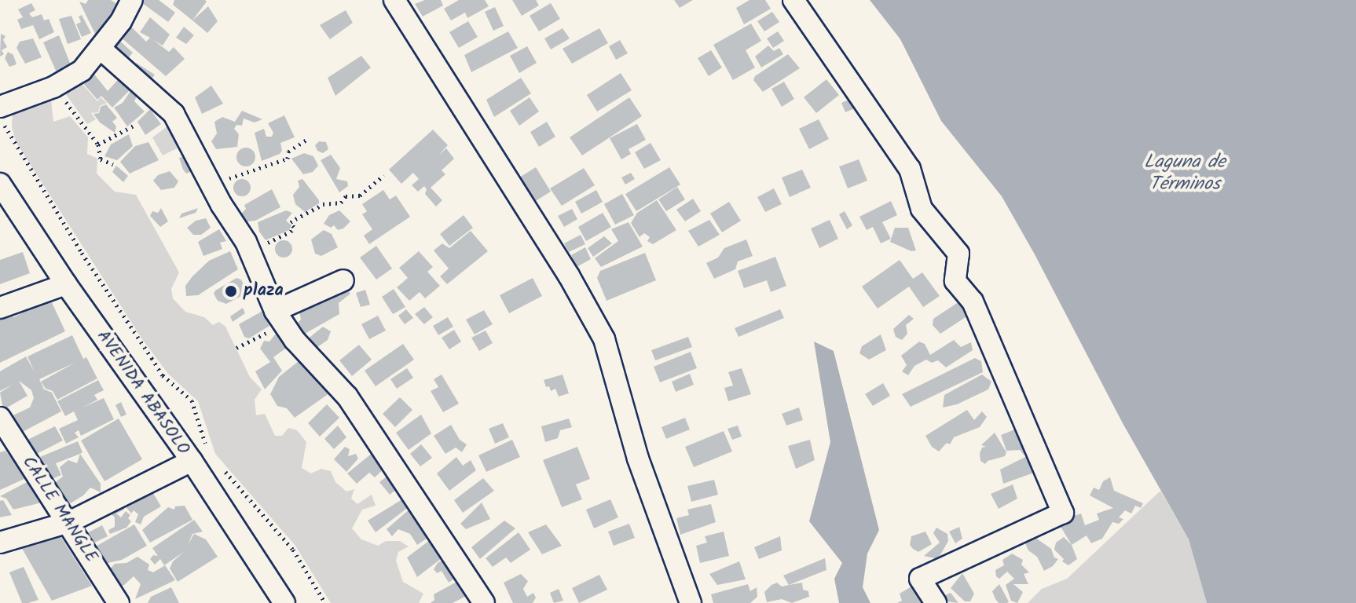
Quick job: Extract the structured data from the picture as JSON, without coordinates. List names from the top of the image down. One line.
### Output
{"streets":{"street":["AVENIDA ABASOLO","CALLE MANGLE"]},"water":["Laguna de Términos"],"places":["plaza"]}
